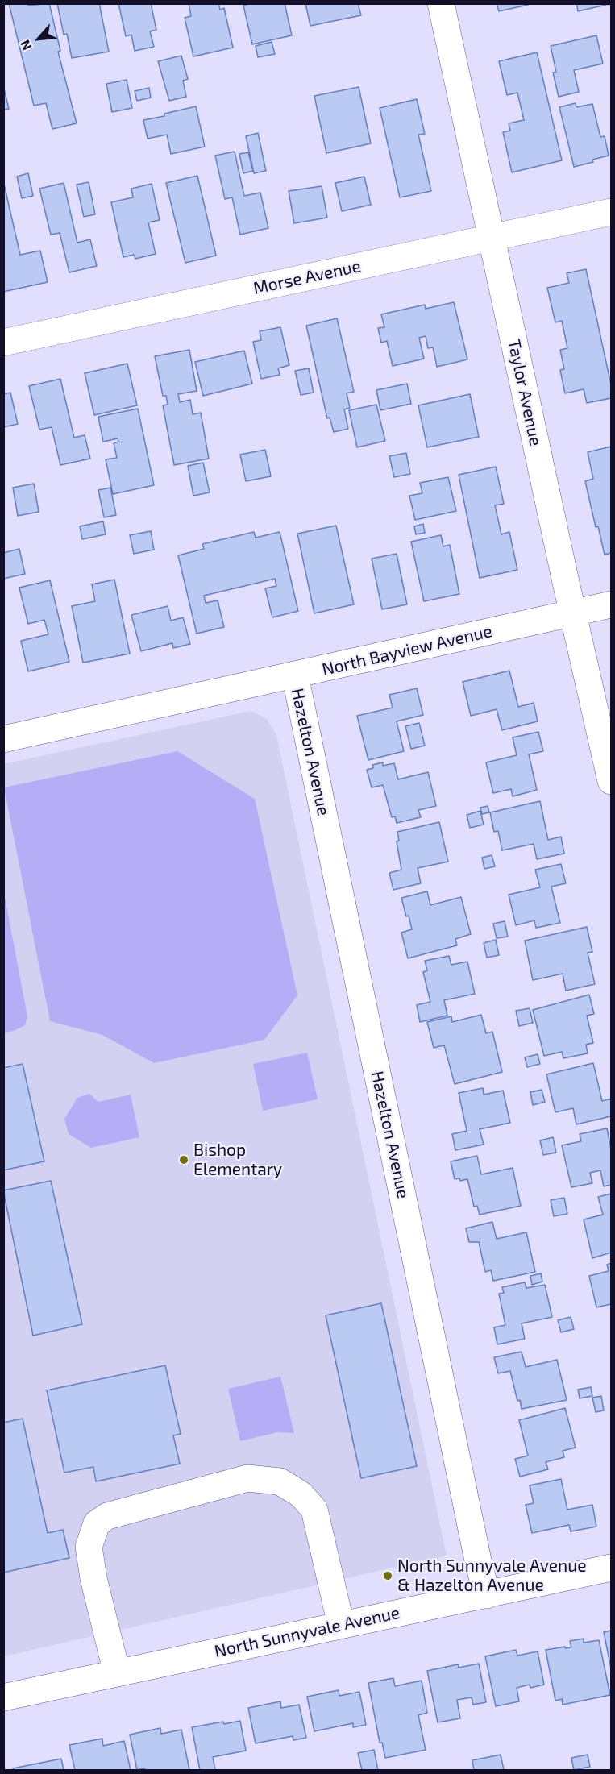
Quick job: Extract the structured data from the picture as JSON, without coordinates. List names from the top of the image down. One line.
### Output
{"streets":{"street":["Morse Avenue","Taylor Avenue","North Bayview Avenue","Hazelton Avenue","North Sunnyvale Avenue"]},"crossings":[["Morse Avenue","Taylor Avenue"],["Taylor Avenue","North Bayview Avenue"],["North Bayview Avenue","Hazelton Avenue"],["Hazelton Avenue","North Sunnyvale Avenue"]],"places":["Bishop Elementary","North Sunnyvale Avenue & Hazelton Avenue"],"north":"bottom left"}
